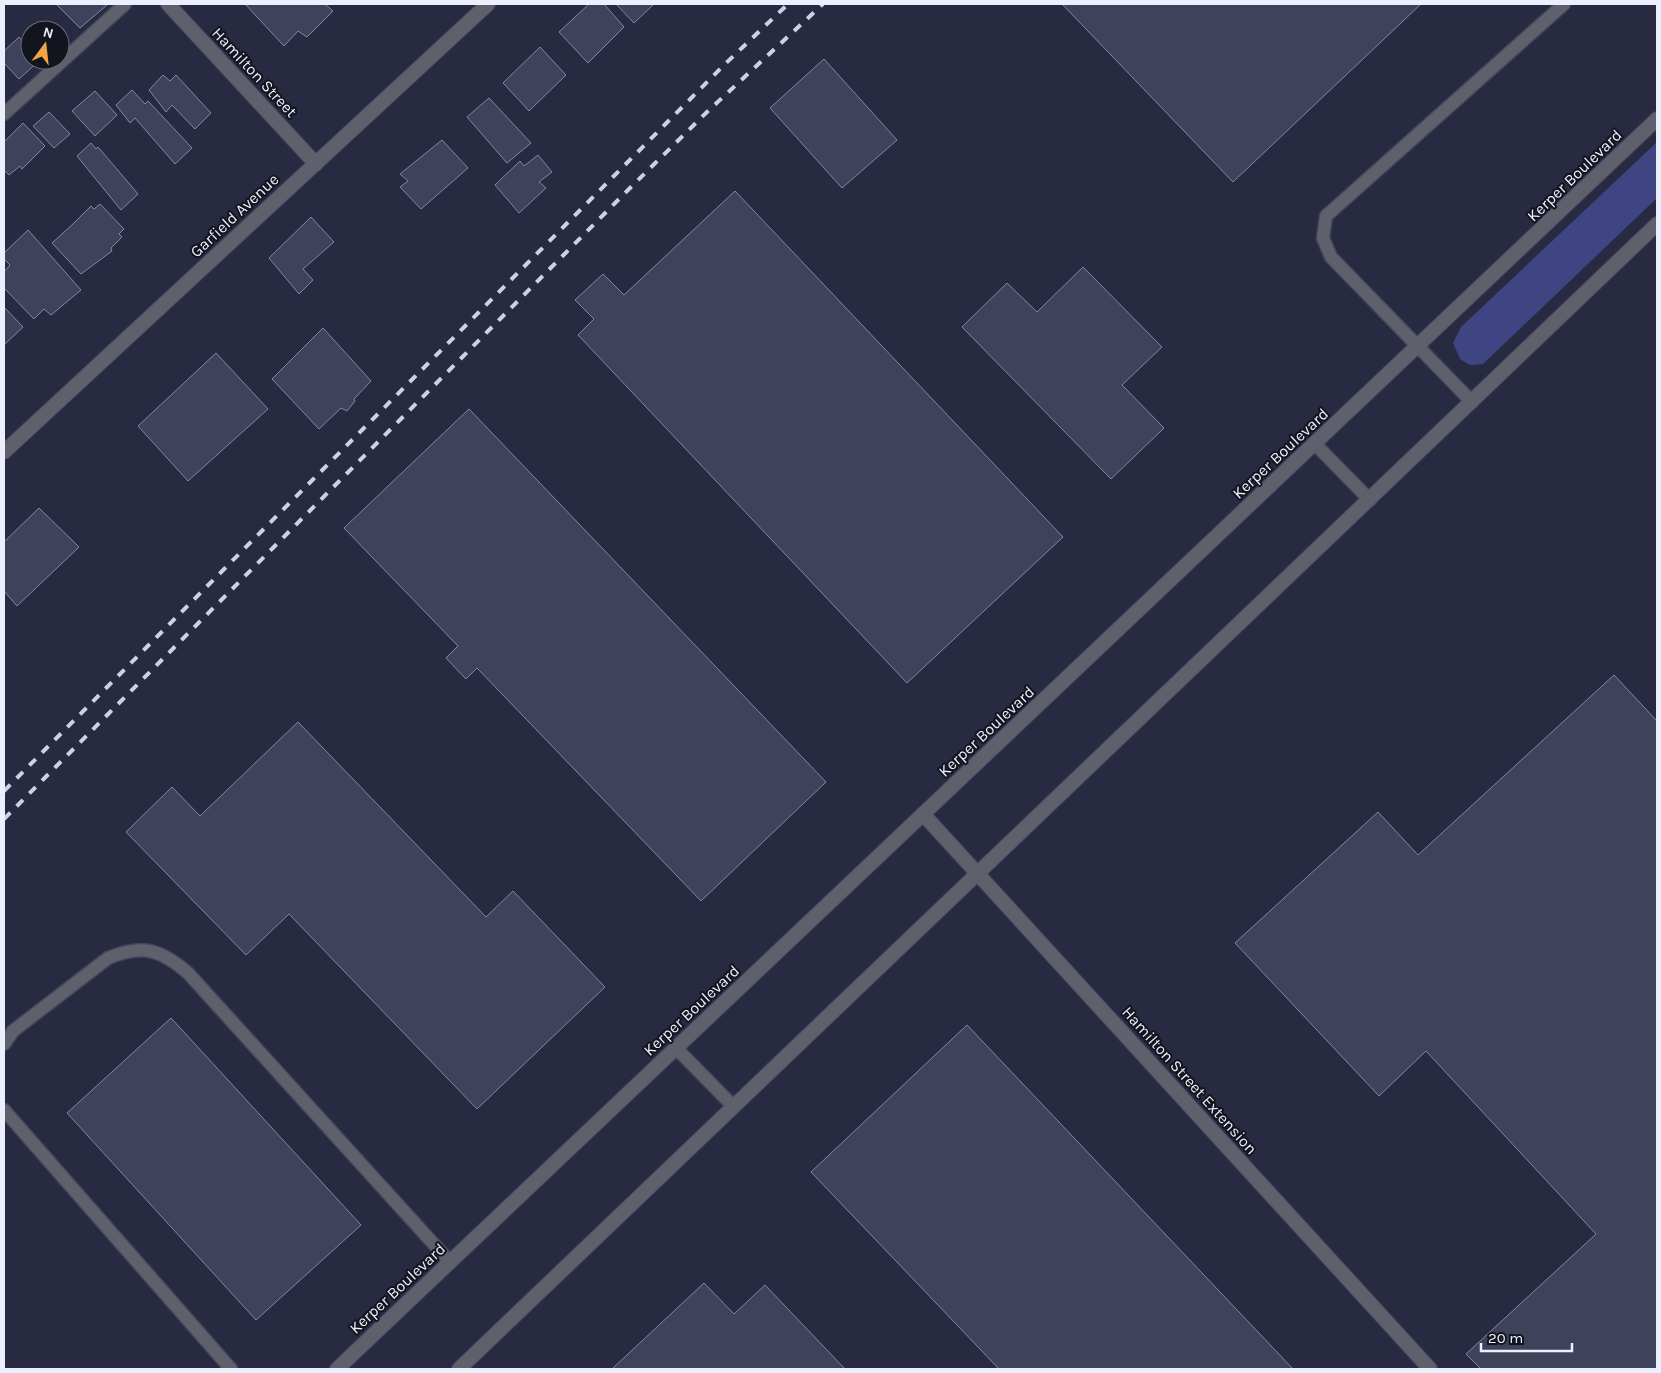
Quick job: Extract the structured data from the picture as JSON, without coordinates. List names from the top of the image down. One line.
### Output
{"streets":{"street":["Hamilton Street","Kerper Boulevard","Garfield Avenue","Hamilton Street Extension"]},"crossings":[["Hamilton Street","Garfield Avenue"],["Kerper Boulevard","Hamilton Street Extension"]],"scale_bar":"20 m","north":"top"}
